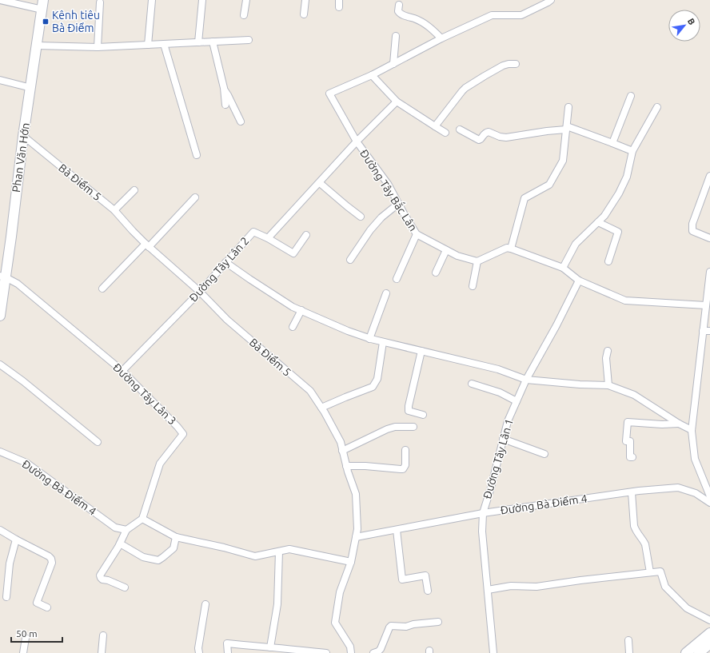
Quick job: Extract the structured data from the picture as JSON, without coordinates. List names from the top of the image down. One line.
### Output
{"streets":{"main road":["Phan Văn Hớn"],"street":["Bà Điểm 5","Đường Tây Bắc Lân","Đường Tây Lân 2","Đường Tây Lân 3","Đường Tây Lân 1","Đường Bà Điểm 4"]},"crossings":[["Phan Văn Hớn","Bà Điểm 5"],["Phan Văn Hớn","Đường Tây Lân 3"],["Bà Điểm 5","Đường Tây Lân 2"],["Bà Điểm 5","Đường Bà Điểm 4"],["Đường Tây Lân 2","Đường Tây Lân 3"],["Đường Tây Lân 1","Đường Bà Điểm 4"]],"places":{"transit":["Kênh tiêu Bà Điểm"]},"scale_bar":"50 m","north":"top right"}
